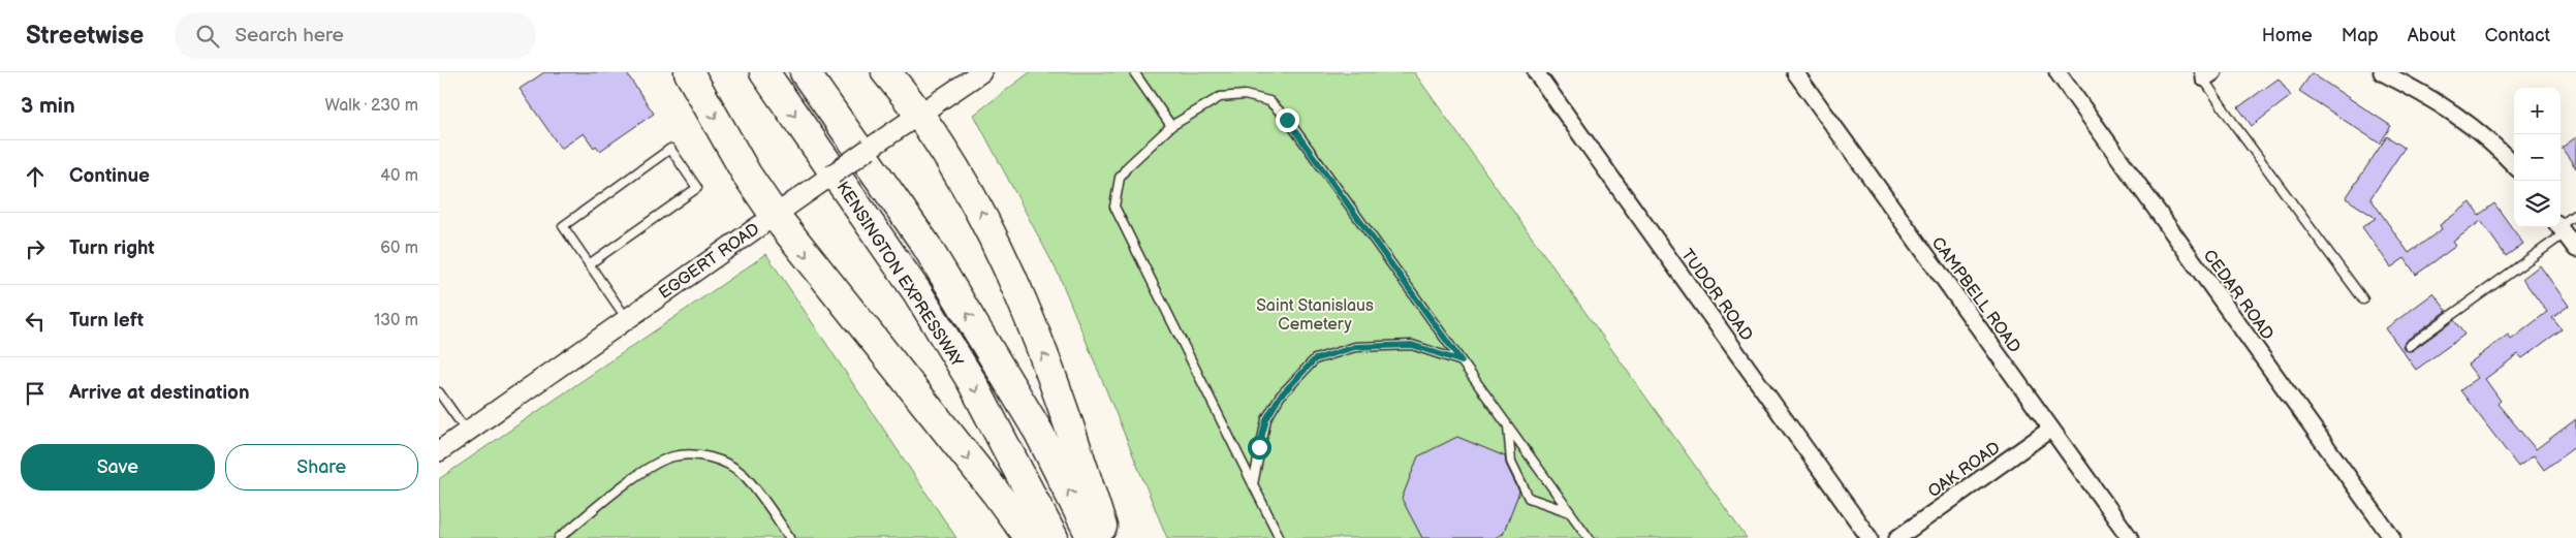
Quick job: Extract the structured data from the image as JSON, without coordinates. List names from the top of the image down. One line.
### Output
{"streets":{"highway":["KENSINGTON EXPRESSWAY"],"street":["EGGERT ROAD","TUDOR ROAD","CAMPBELL ROAD","CEDAR ROAD","OAK ROAD"]},"crossings":[["CAMPBELL ROAD","OAK ROAD"]],"parks":["Saint Stanislaus Cemetery"],"page":{"header":"Streetwise","search":"Search here","nav":["Home","Map","About","Contact"],"heading":["3 min","Walk · 230 m"],"map_buttons":["+","−"],"list":[["Continue","40 m"],["Turn right","60 m"],["Turn left","130 m"],"Arrive at destination"],"buttons":["Save","Share"]}}
